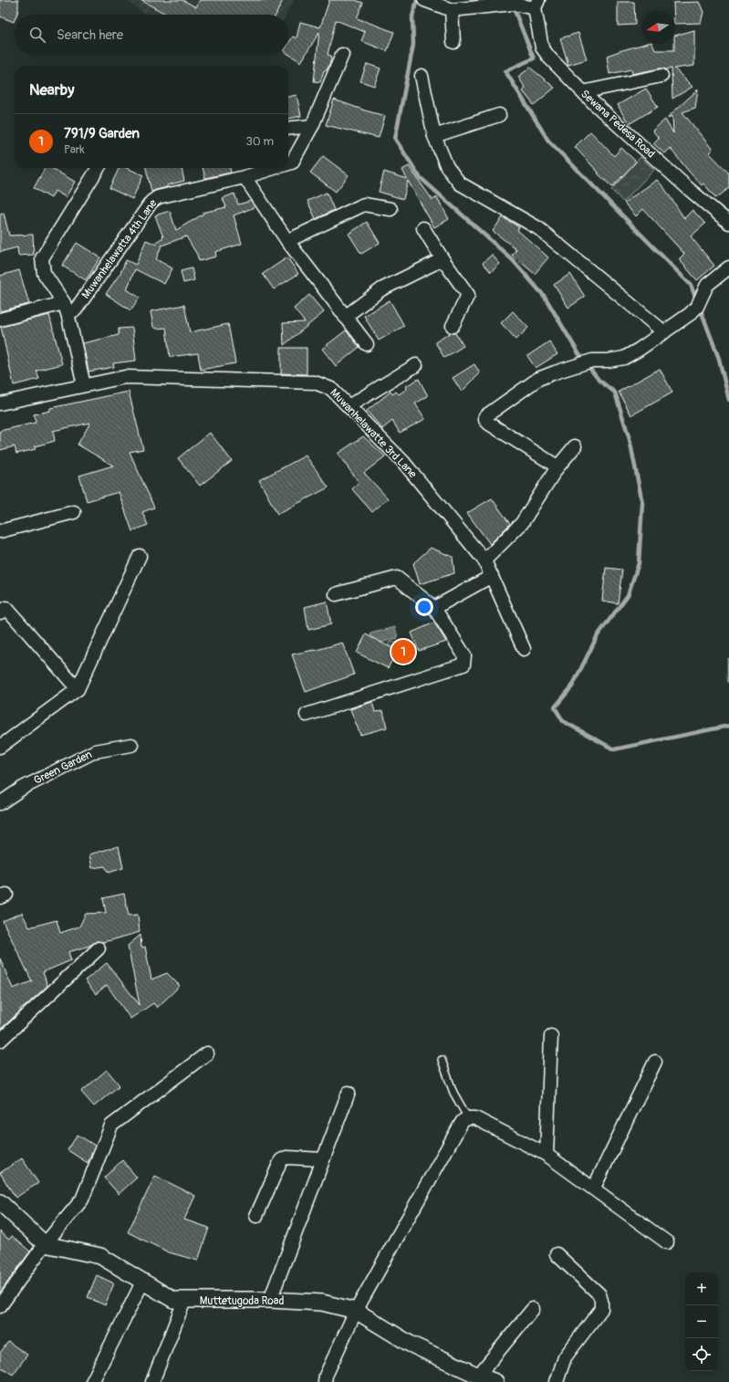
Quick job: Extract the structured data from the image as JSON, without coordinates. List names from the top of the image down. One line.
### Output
{"streets":{"street":["Sewana Pedesa Road","Muwanhelawatta 4th Lane","Muwanhelawatte 3rd Lane","Green Garden","Muttetugoda Road"]},"north":"left","page":{"search":"Search here","heading":"Nearby","list":[{"mark":"1","name":"791/9 Garden","note":"Park","value":"30 m"}],"pins":"1","map_buttons":["+","−"]}}
